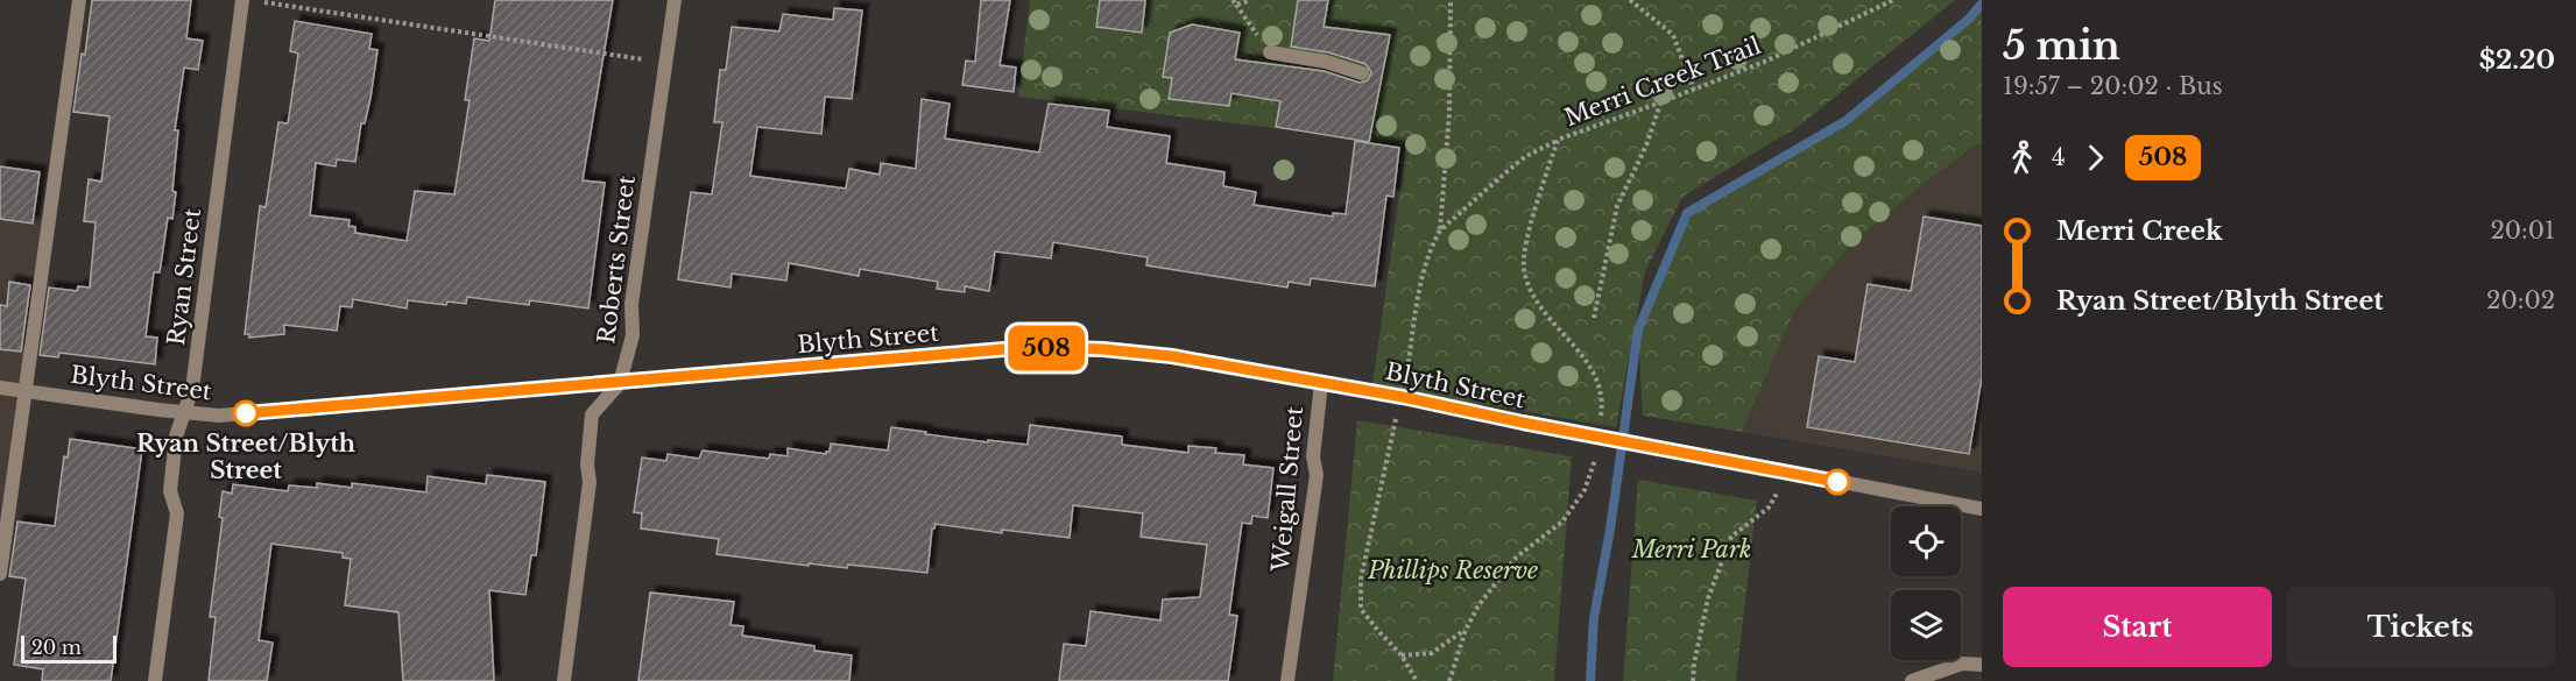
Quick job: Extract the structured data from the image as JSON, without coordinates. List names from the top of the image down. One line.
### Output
{"streets":{"street":["Roberts Street","Ryan Street","Blyth Street","Weigall Street"],"path":["Merri Creek Trail"]},"crossings":[["Roberts Street","Blyth Street"],["Ryan Street","Blyth Street"],["Blyth Street","Weigall Street"]],"parks":["Merri Park","Phillips Reserve"],"places":["Ryan Street/Blyth Street"],"lines":["bus line 508"],"scale_bar":"20 m","page":{"on_map":"508","heading":["5 min","19:57 – 20:02 · Bus","$2.20"],"legs":["4","508"],"list":[{"name":"Merri Creek","value":"20:01"},{"name":"Ryan Street/Blyth Street","value":"20:02"}],"buttons":["Start","Tickets"],"scale":"20 m"}}
